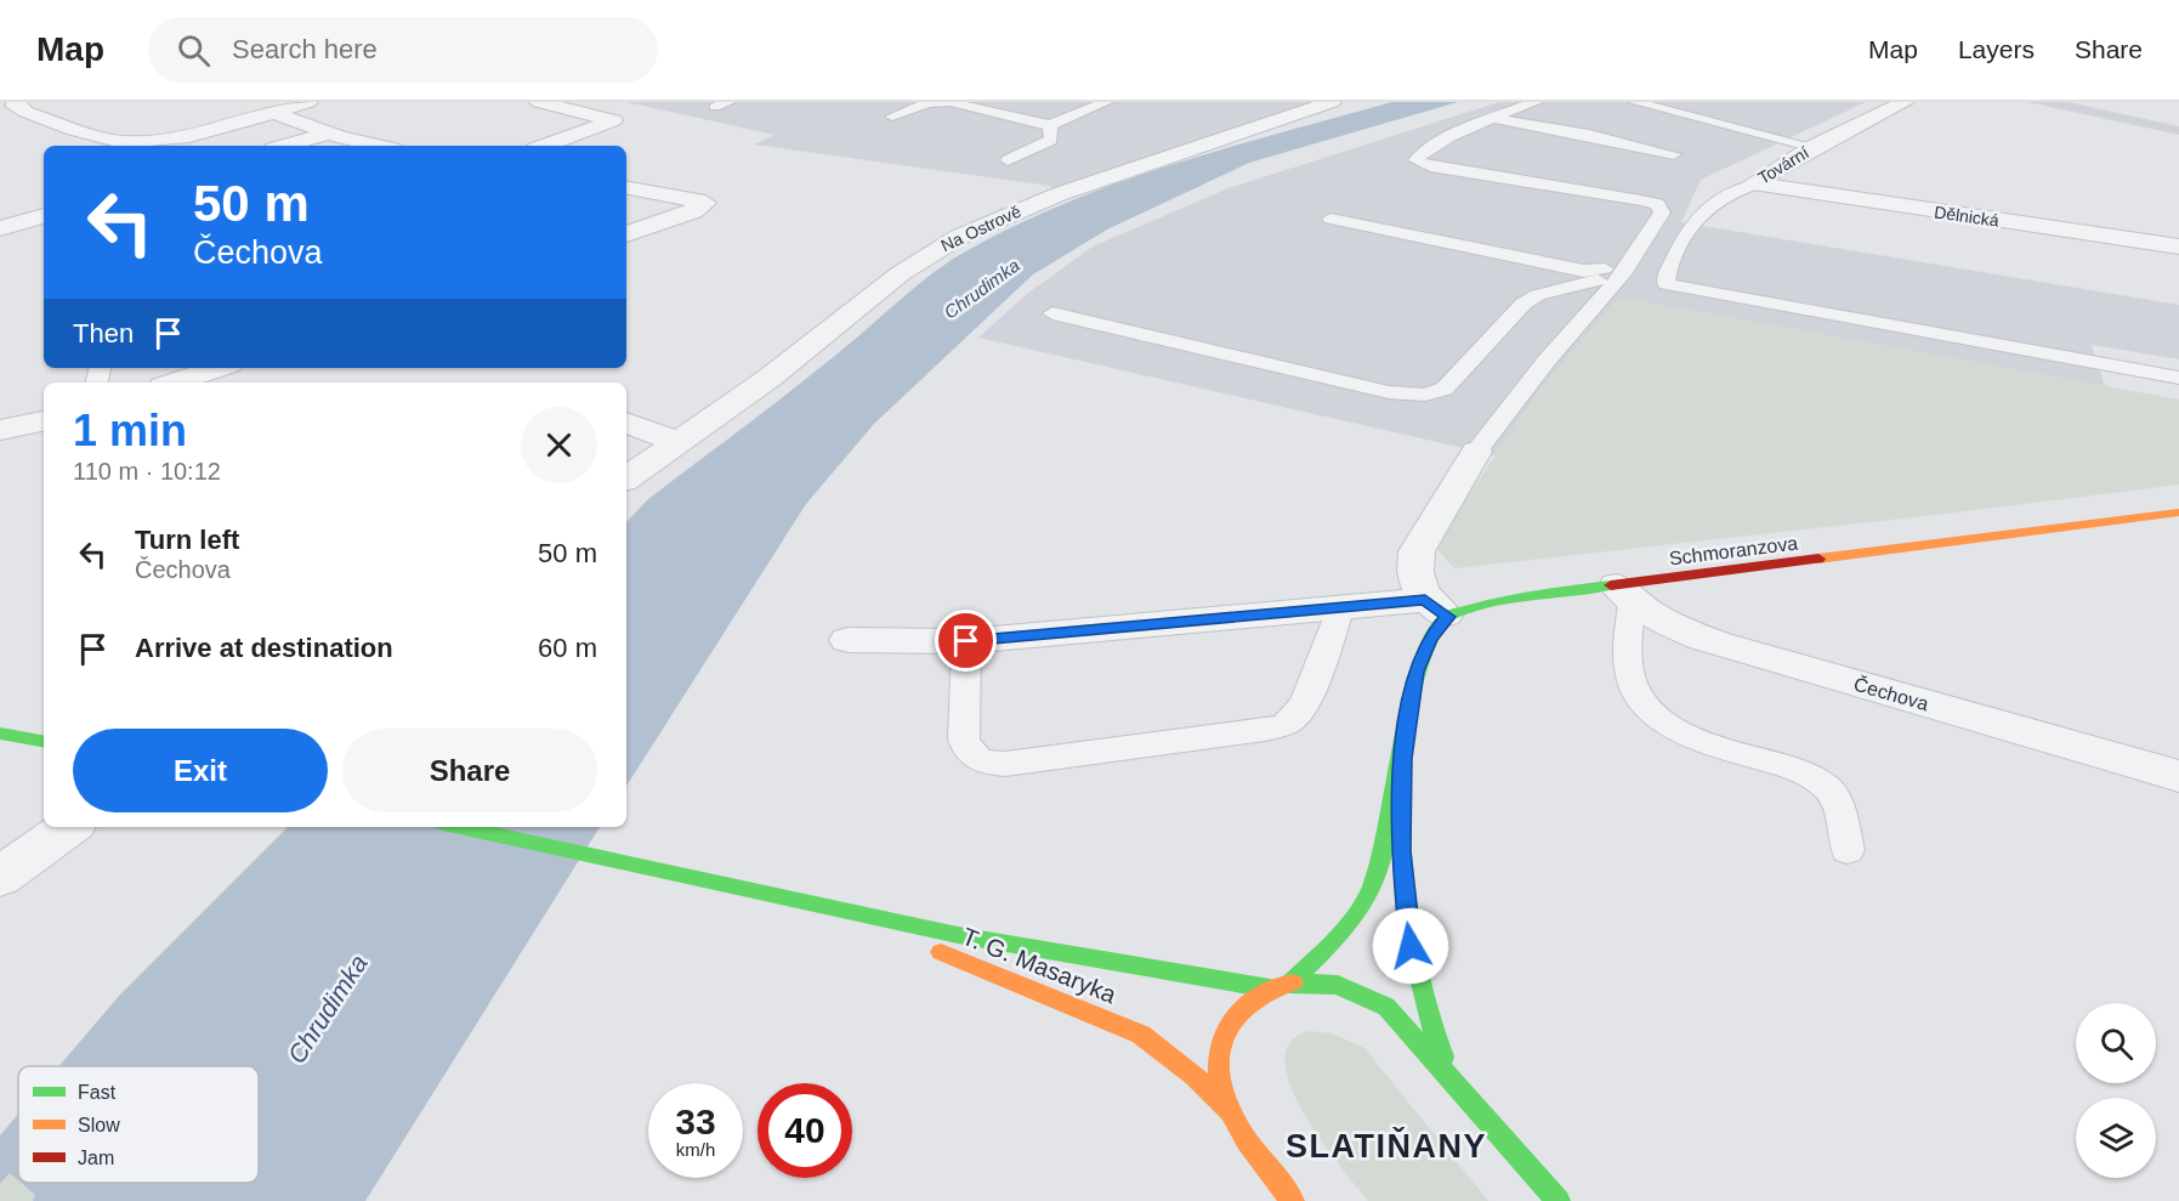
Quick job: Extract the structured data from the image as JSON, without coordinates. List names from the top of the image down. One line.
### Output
{"streets":{"street":["Tovární","Dělnická","Na Ostrově","Schmoranzova","Čechova","T. G. Masaryka"]},"crossings":[["Tovární","Dělnická"],["Schmoranzova","Čechova"]],"districts":["SLATIŇANY"],"water":["Chrudimka"],"legend":["Fast","Slow","Jam"],"page":{"header":"Map","search":"Search here","nav":["Map","Layers","Share"],"turn":["50 m","Čechova"],"then":"Then","heading":["1 min","110 m · 10:12"],"list":[{"name":"Turn left","note":"Čechova","value":"50 m"},{"name":"Arrive at destination","value":"60 m"}],"buttons":["Exit","Share"],"speed":"33 km/h","limit":"40"}}
